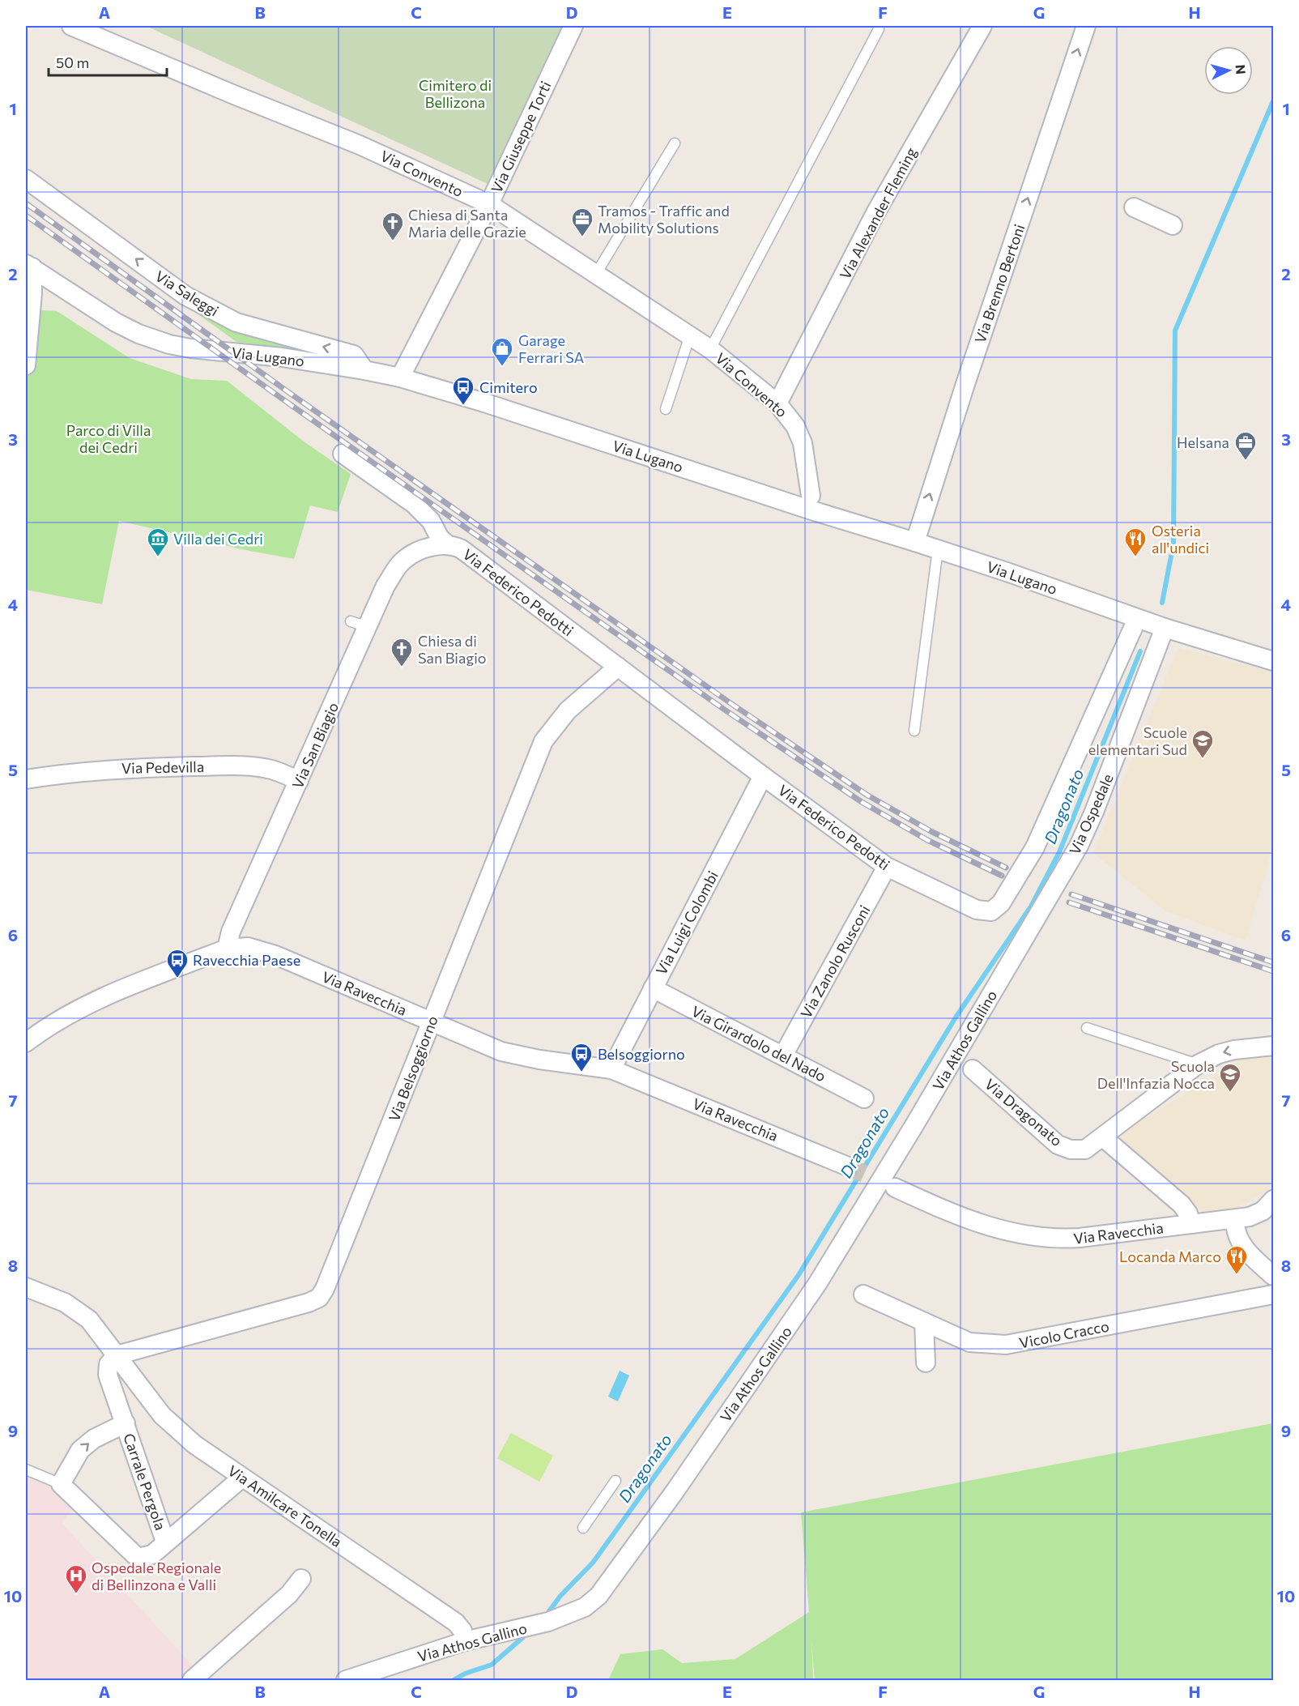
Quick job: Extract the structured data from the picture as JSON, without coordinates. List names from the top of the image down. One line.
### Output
{"streets":{"street":["Via Giuseppe Torti","Via Convento","Via Alexander Fleming","Via Brenno Bertoni","Via Saleggi","Via Lugano","Via Federico Pedotti","Via San Biagio","Via Pedevilla","Via Ospedale","Via Luigi Colombi","Via Zanolo Rusconi","Via Ravecchia","Via Athos Gallino","Via Girardolo del Nado","Via Belsoggiorno","Via Dragonato","Vicolo Cracco","Carrale Pergola","Via Amilcare Tonella"]},"crossings":[["Via Giuseppe Torti","Via Convento"],["Via Giuseppe Torti","Via Lugano"],["Via Convento","Via Alexander Fleming"],["Via Brenno Bertoni","Via Lugano"],["Via Saleggi","Via Lugano"],["Via Lugano","Via Federico Pedotti"],["Via Lugano","Via Ospedale"],["Via Federico Pedotti","Via San Biagio"],["Via Federico Pedotti","Via Luigi Colombi"],["Via Federico Pedotti","Via Zanolo Rusconi"],["Via Federico Pedotti","Via Belsoggiorno"],["Via San Biagio","Via Pedevilla"],["Via San Biagio","Via Ravecchia"],["Via Ospedale","Via Athos Gallino"],["Via Luigi Colombi","Via Ravecchia"],["Via Luigi Colombi","Via Girardolo del Nado"],["Via Zanolo Rusconi","Via Girardolo del Nado"],["Via Ravecchia","Via Belsoggiorno"],["Via Athos Gallino","Via Amilcare Tonella"],["Via Belsoggiorno","Carrale Pergola"],["Via Belsoggiorno","Via Amilcare Tonella"],["Carrale Pergola","Via Amilcare Tonella"]],"one_way":["Via Brenno Bertoni","Via Saleggi"],"water":["Dragonato"],"parks":["Cimitero di Bellizona","Parco di Villa dei Cedri"],"places":{"office":["Tramos - Traffic and Mobility Solutions","Helsana"],"church":["Chiesa di Santa Maria delle Grazie","Chiesa di San Biagio"],"shop":["Garage Ferrari SA"],"bus stop":["Cimitero","Ravecchia Paese","Belsoggiorno"],"museum":["Villa dei Cedri"],"restaurant":["Osteria all'undici","Locanda Marco"],"school or university":["Scuole elementari Sud","Scuola Dell'Infazia Nocca"],"hospital":["Ospedale Regionale di Bellinzona e Valli"]},"scale_bar":"50 m","north":"right","grid":{"columns":["A","B","C","D","E","F","G","H"],"rows":["1","2","3","4","5","6","7","8","9","10"]}}
